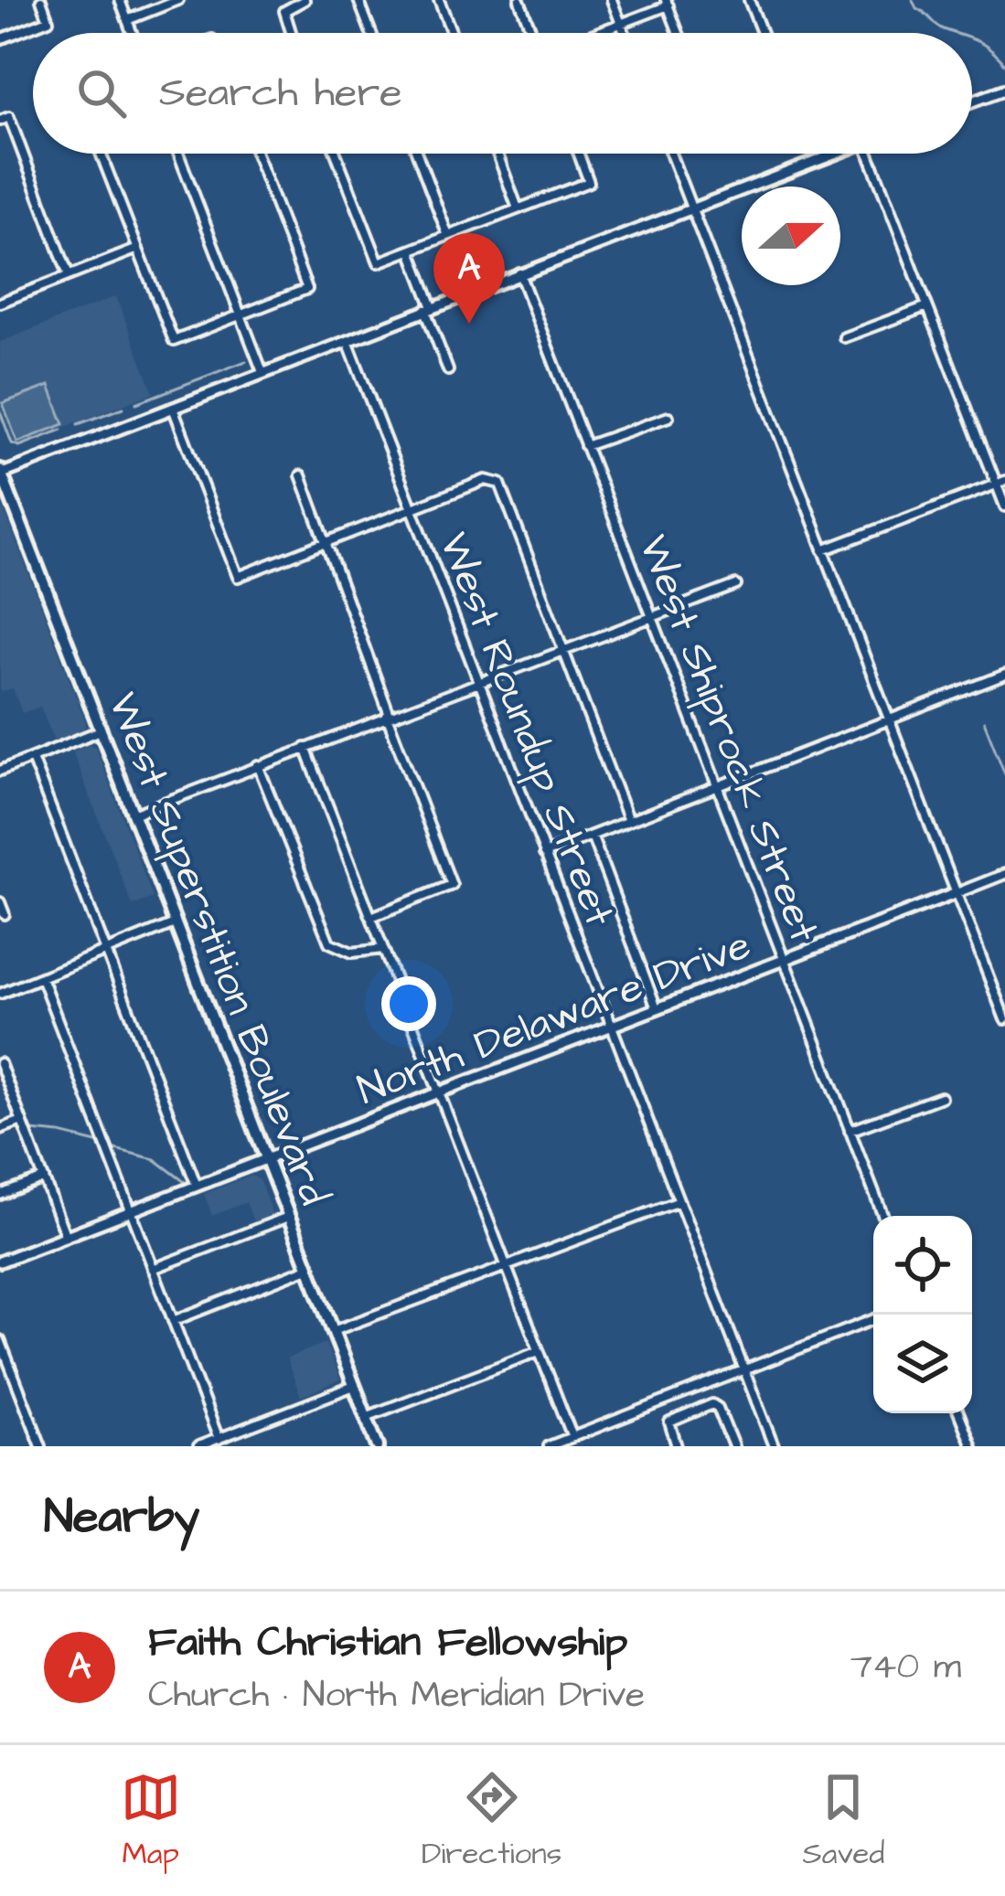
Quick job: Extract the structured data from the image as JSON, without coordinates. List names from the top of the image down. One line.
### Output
{"streets":{"main road":["West Superstition Boulevard"],"street":["West Roundup Street","West Shiprock Street","North Delaware Drive"]},"crossings":[["West Roundup Street","North Delaware Drive"],["West Shiprock Street","North Delaware Drive"],["West Superstition Boulevard","North Delaware Drive"]],"north":"right","page":{"search":"Search here","pins":"A","heading":"Nearby","list":[{"mark":"A","name":"Faith Christian Fellowship","note":"Church · North Meridian Drive","value":"740 m"}],"nav":["Map","Directions","Saved"]}}
